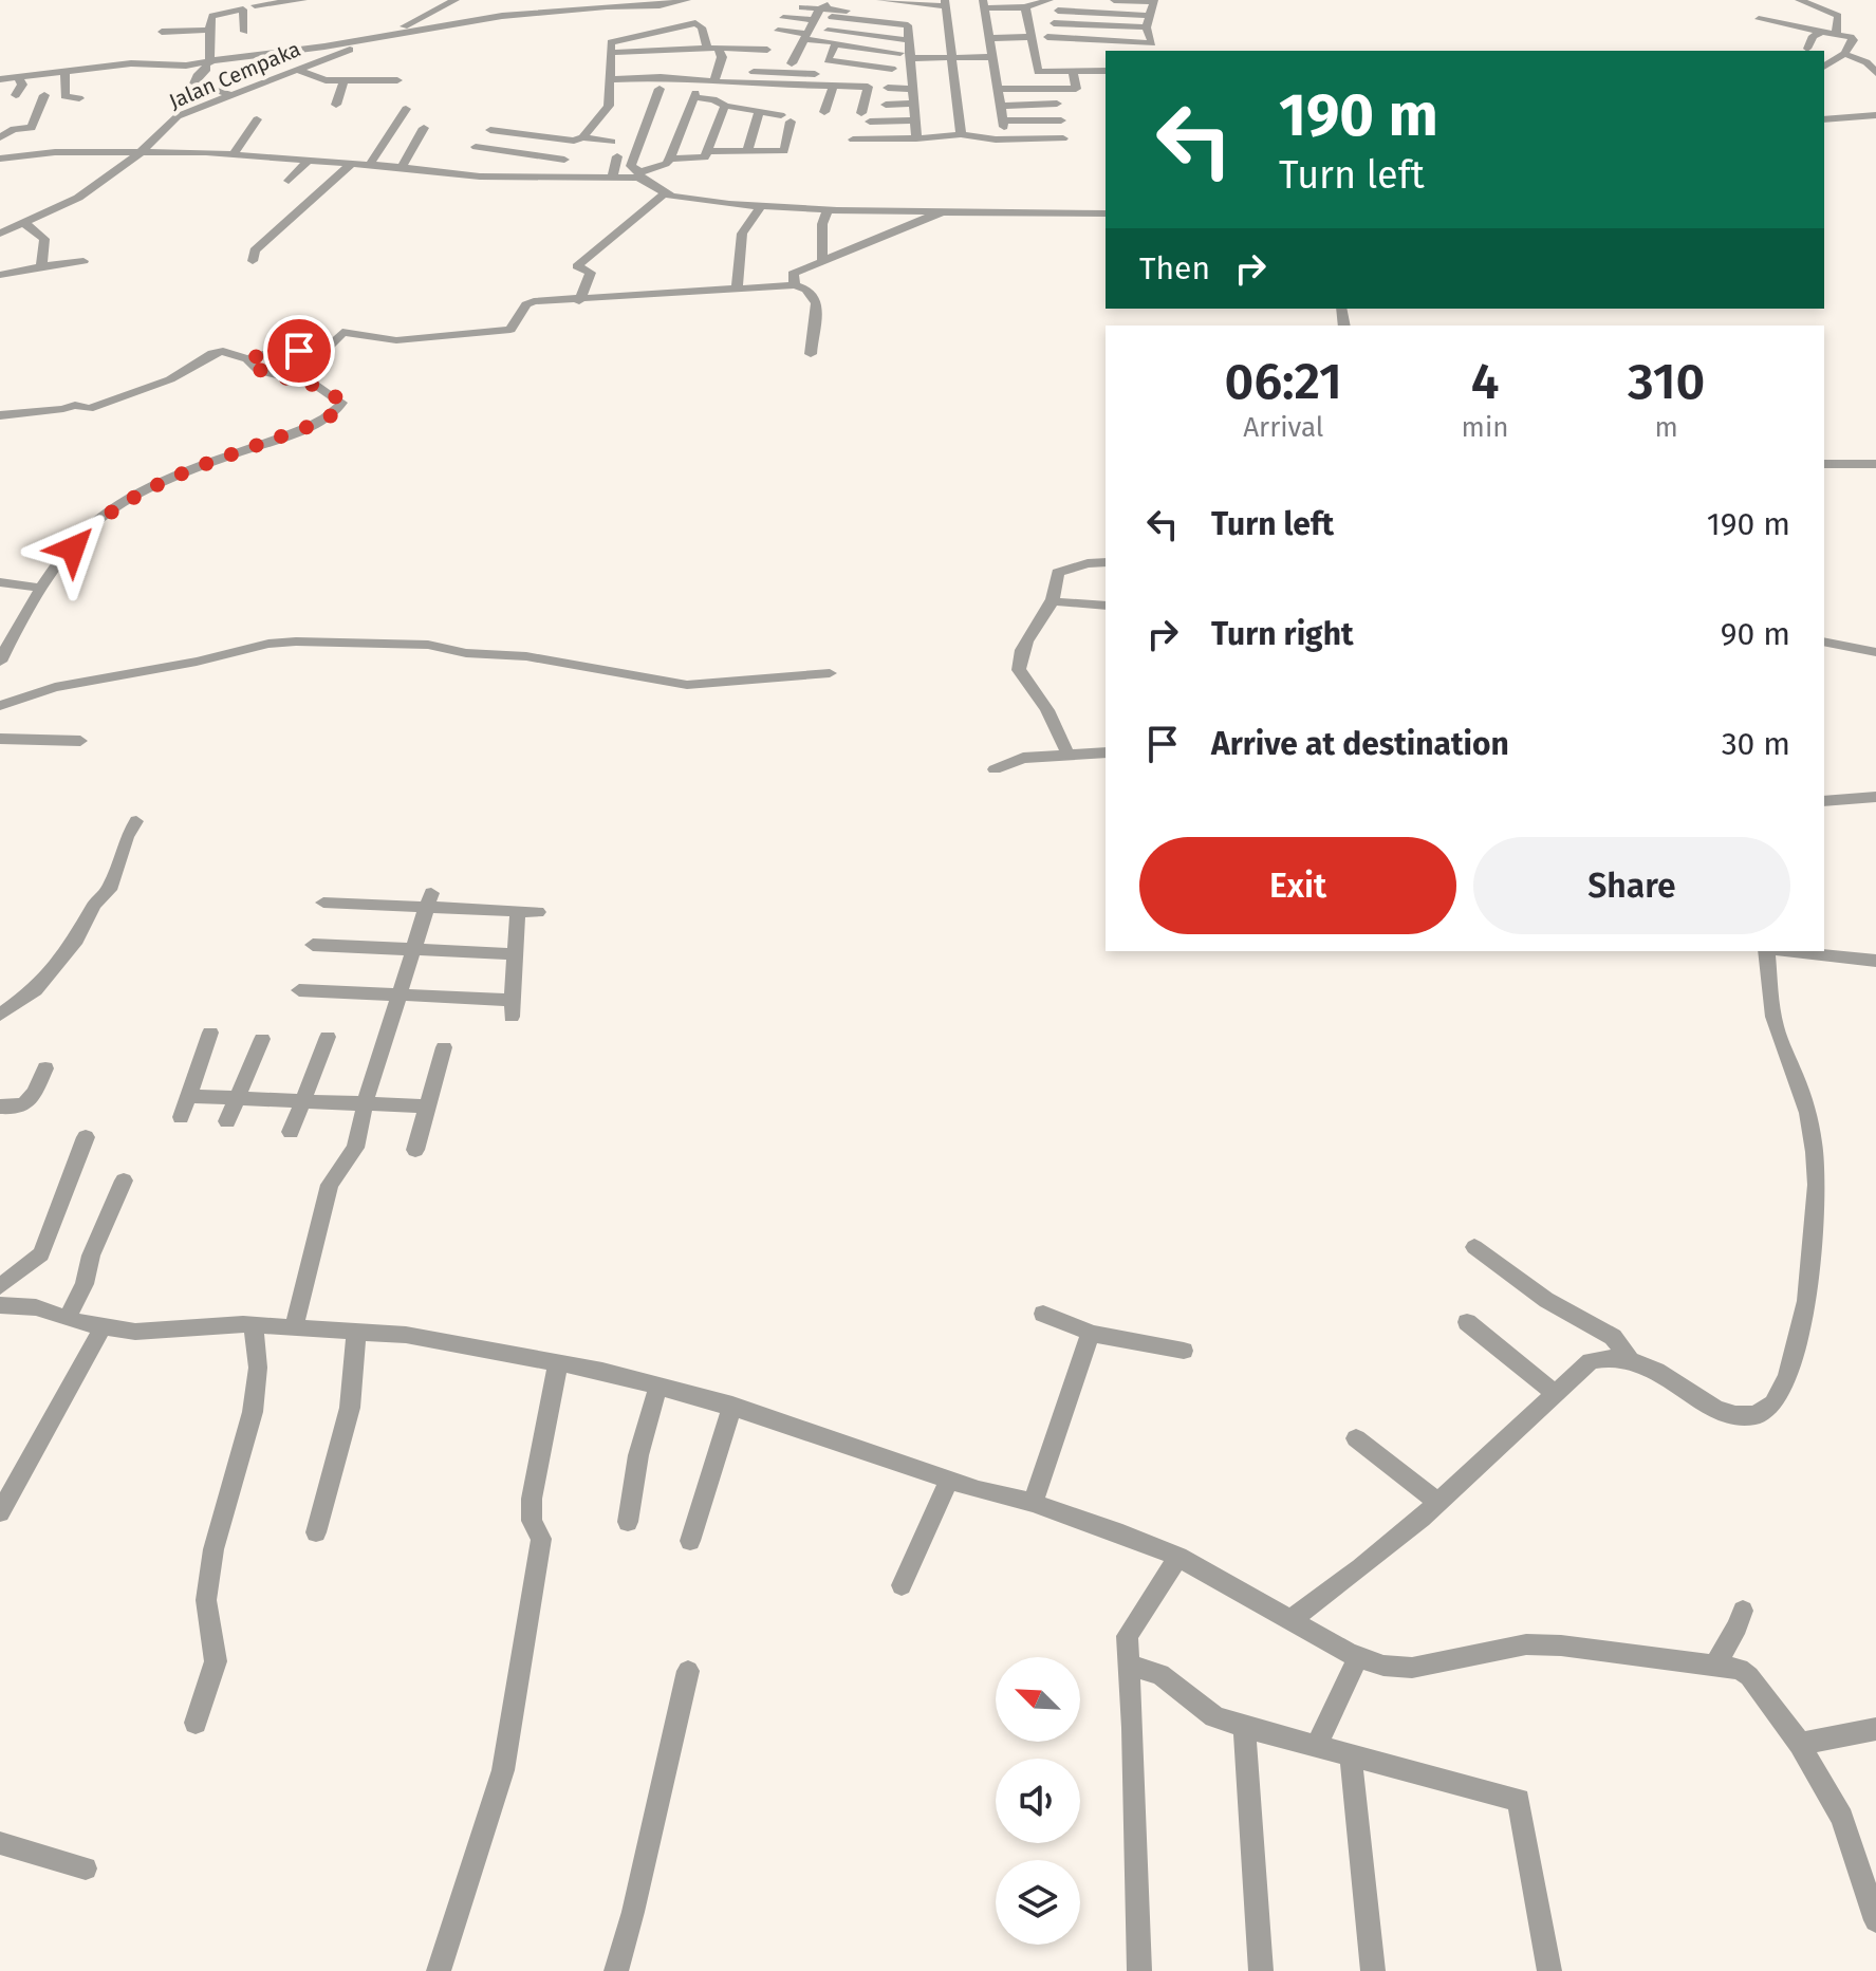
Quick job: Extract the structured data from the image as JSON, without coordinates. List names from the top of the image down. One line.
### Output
{"streets":{"street":["Jalan Cempaka"]},"north":"top left","page":{"turn":["190 m","Turn left"],"then":"Then","eta":["06:21","Arrival","4","min","310","m"],"list":[{"name":"Turn left","value":"190 m"},{"name":"Turn right","value":"90 m"},{"name":"Arrive at destination","value":"30 m"}],"buttons":["Exit","Share"]}}
